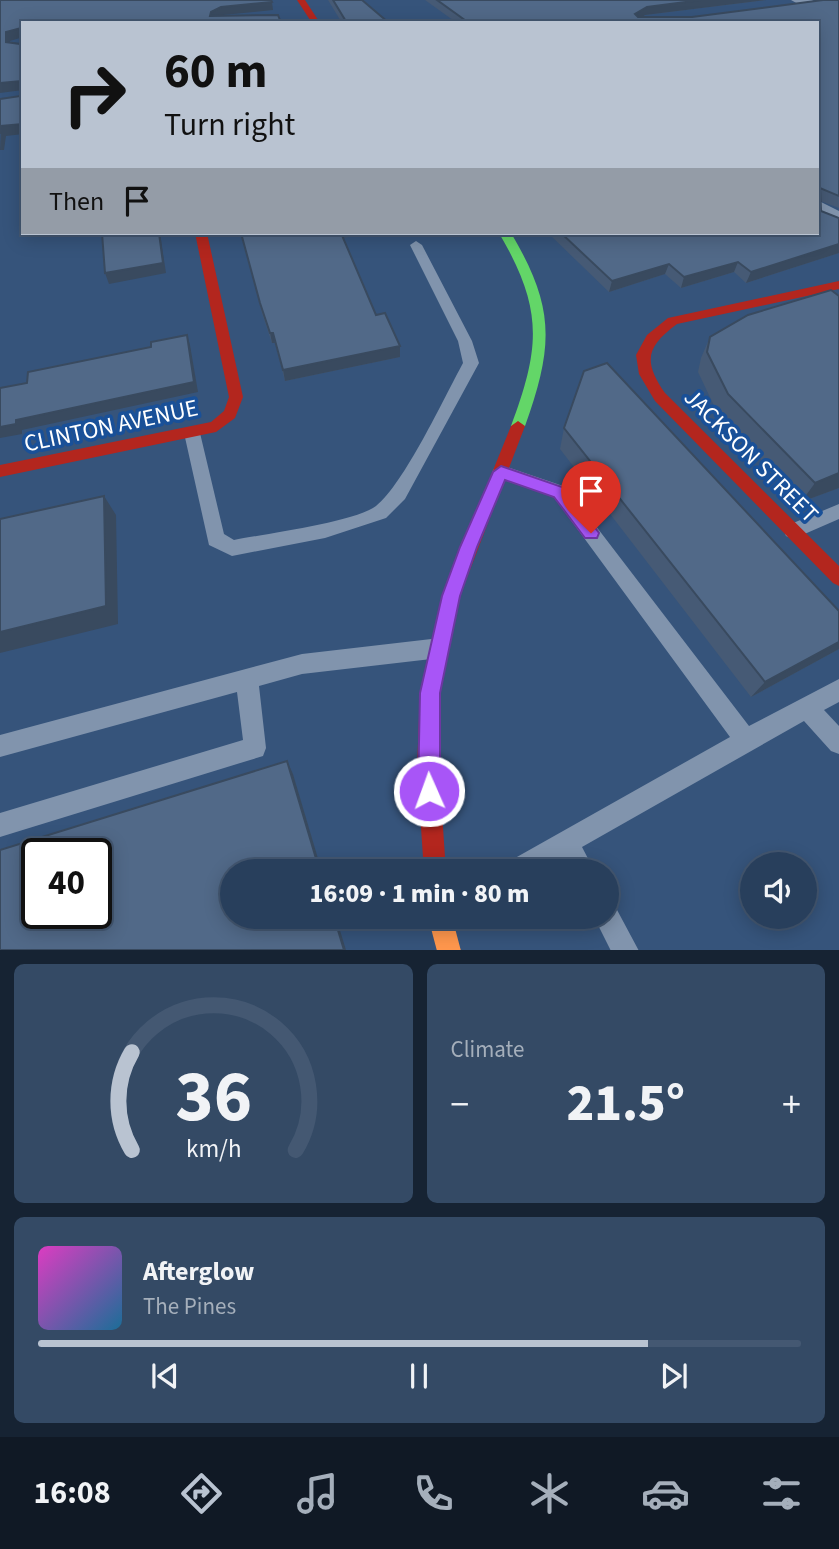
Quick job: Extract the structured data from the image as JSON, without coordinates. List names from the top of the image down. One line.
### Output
{"streets":{"street":["CLINTON AVENUE","JACKSON STREET"]},"page":{"turn":["60 m","Turn right"],"then":"Then","limit":"40","trip":"16:09 · 1 min · 80 m","tile":"Climate","heat":["−","21.5°","+"],"song":["Afterglow","The Pines"],"tabs":"16:08","gauge":["36","km/h"]}}
